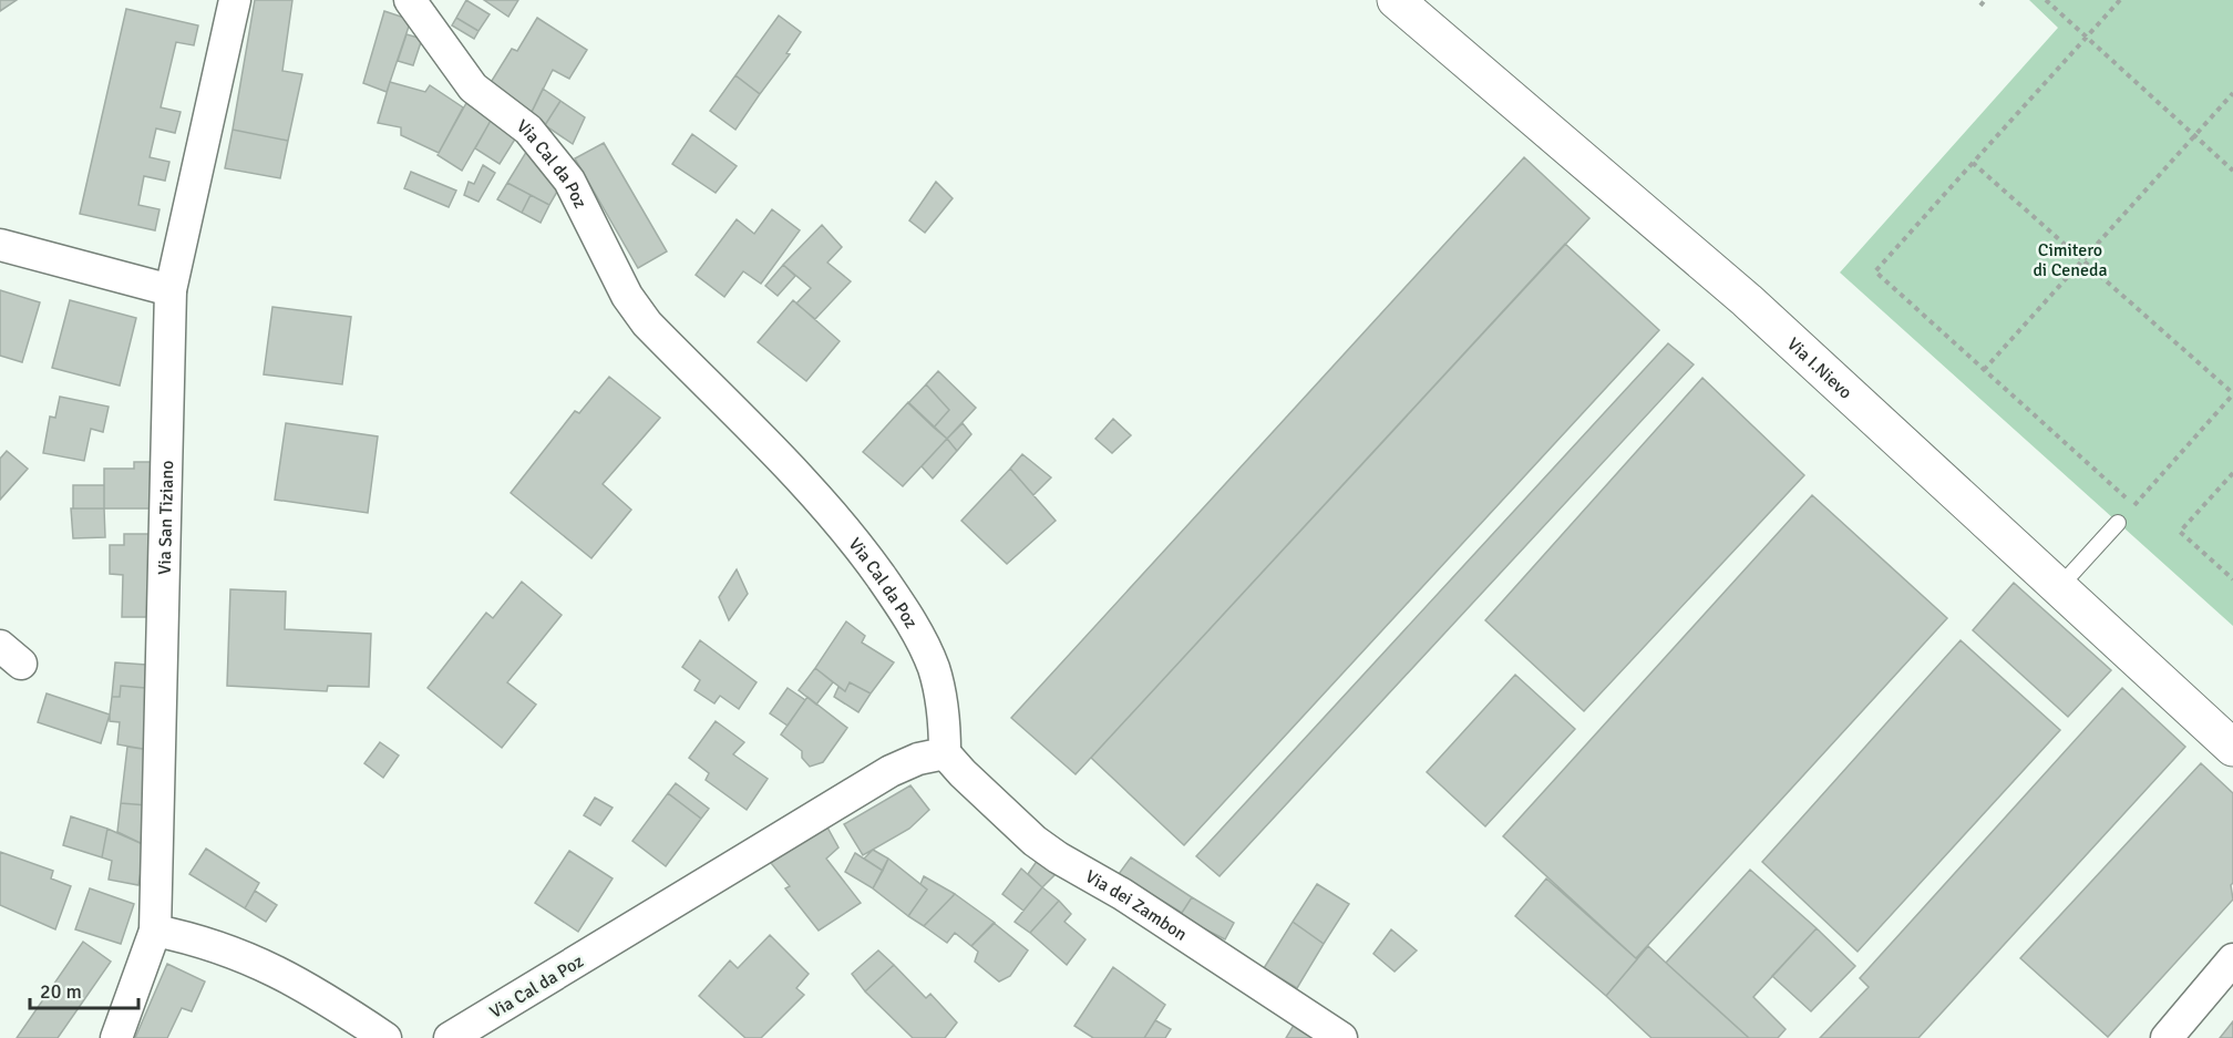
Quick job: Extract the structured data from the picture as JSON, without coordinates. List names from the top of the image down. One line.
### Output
{"streets":{"street":["Via Cal da Poz","Via I.Nievo","Via San Tiziano","Via dei Zambon"]},"crossings":[["Via Cal da Poz","Via dei Zambon"]],"parks":["Cimitero di Ceneda"],"scale_bar":"20 m"}
